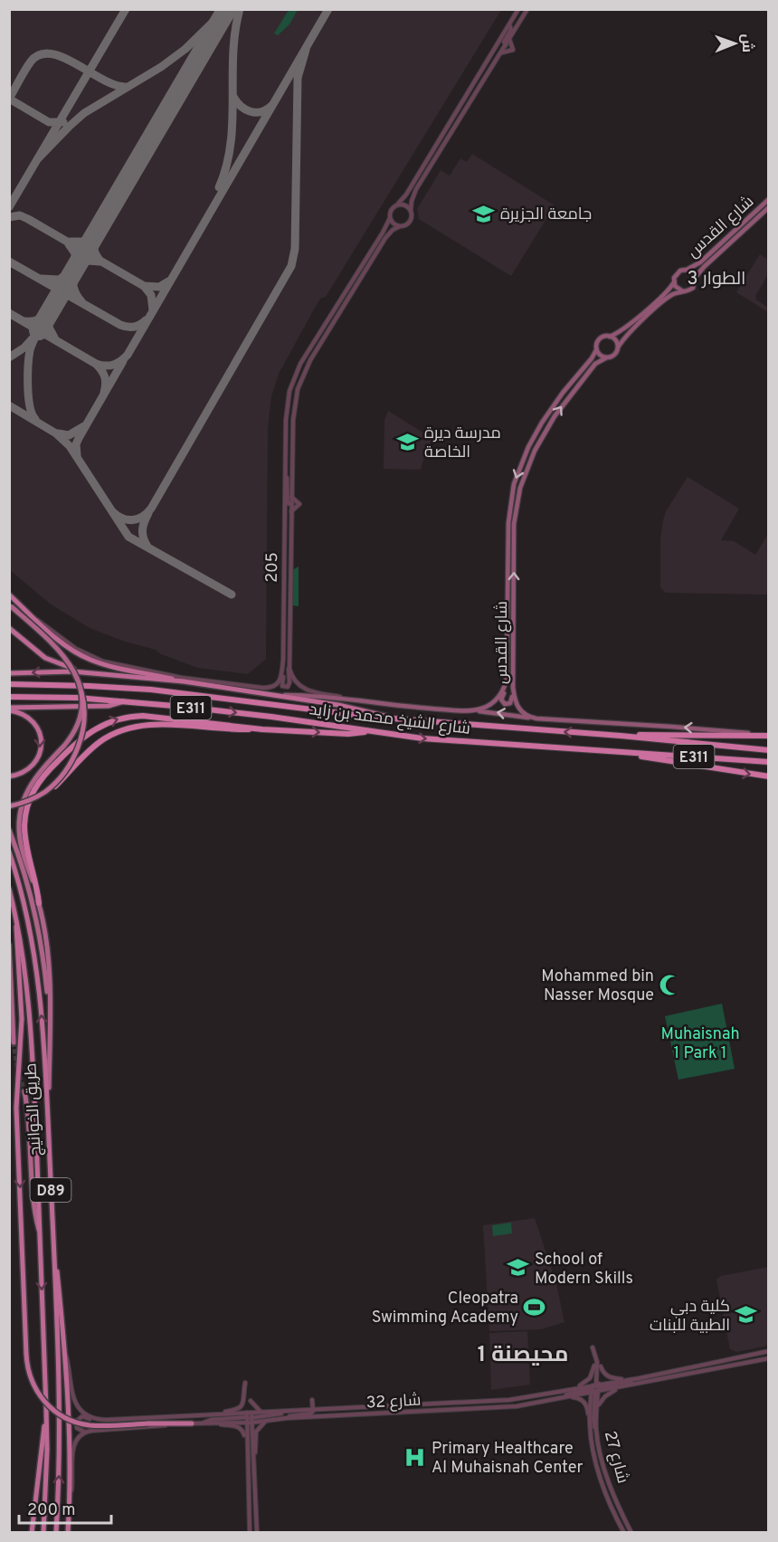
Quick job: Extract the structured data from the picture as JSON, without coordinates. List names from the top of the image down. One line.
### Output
{"streets":{"highway":["E311","شارع الشيخ محمد بن زايد","طريق الخوانيج","D89"],"main road":["شارع القدس"],"street":["205","شارع 32","شارع 27"]},"crossings":[["شارع القدس","205"],["شارع 32","شارع 27"]],"districts":["الطوار 3","محيصنة 1"],"parks":["Muhaisnah 1 Park 1"],"places":{"school or university":["جامعة الجزيرة","مدرسة ديرة الخاصة","School of Modern Skills","كلية دبي الطبية للبنات"],"mosque":["Mohammed bin Nasser Mosque"],"sports":["Cleopatra Swimming Academy"],"hospital":["Primary Healthcare Al Muhaisnah Center"]},"scale_bar":"200 m","north":"right"}
